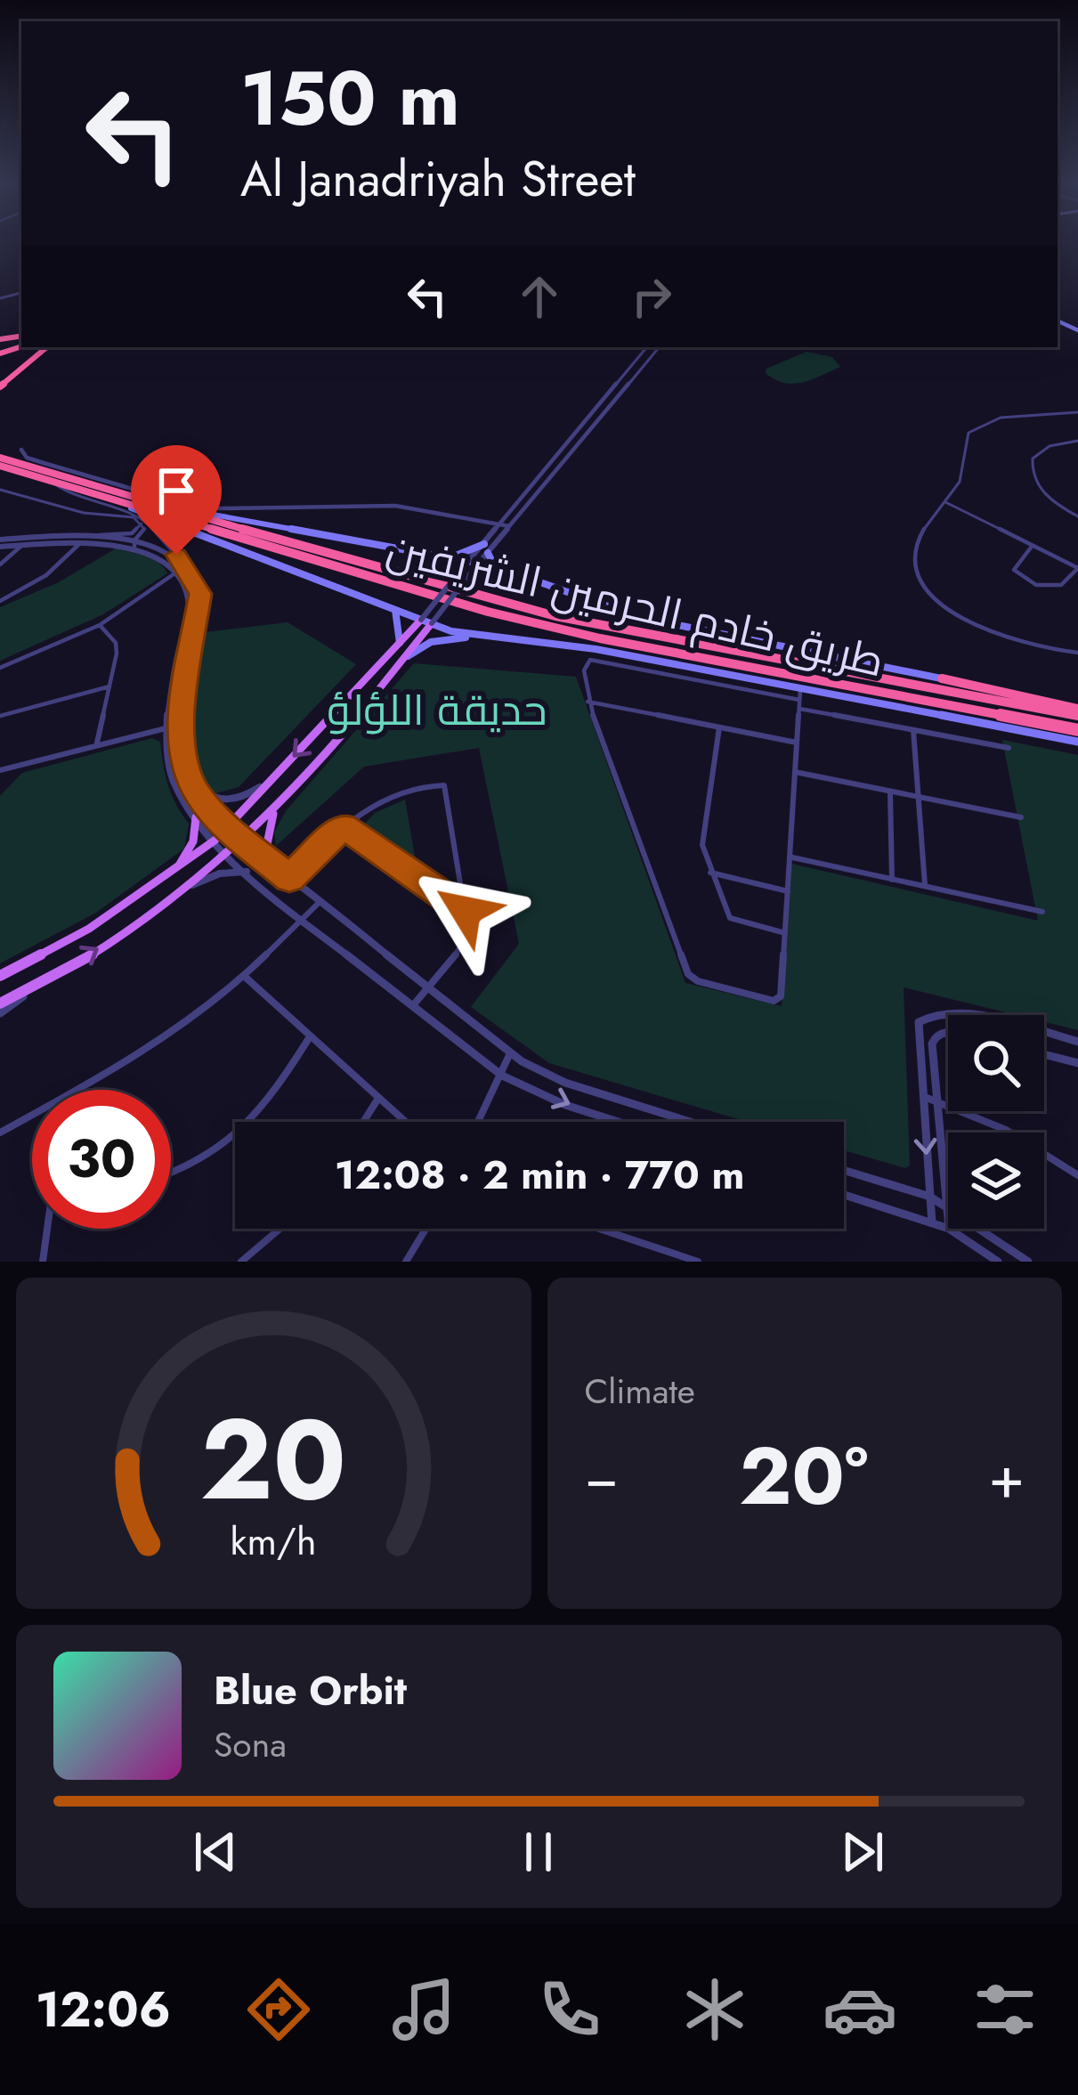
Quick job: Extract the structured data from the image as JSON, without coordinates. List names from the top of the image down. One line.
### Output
{"streets":{"highway":["طريق خادم الحرمين الشريفين"]},"parks":["حديقة اللؤلؤ"],"page":{"turn":["150 m","Al Janadriyah Street"],"limit":"30","trip":"12:08 · 2 min · 770 m","tile":"Climate","heat":["−","20°","+"],"song":["Blue Orbit","Sona"],"tabs":"12:06","gauge":["20","km/h"]}}
